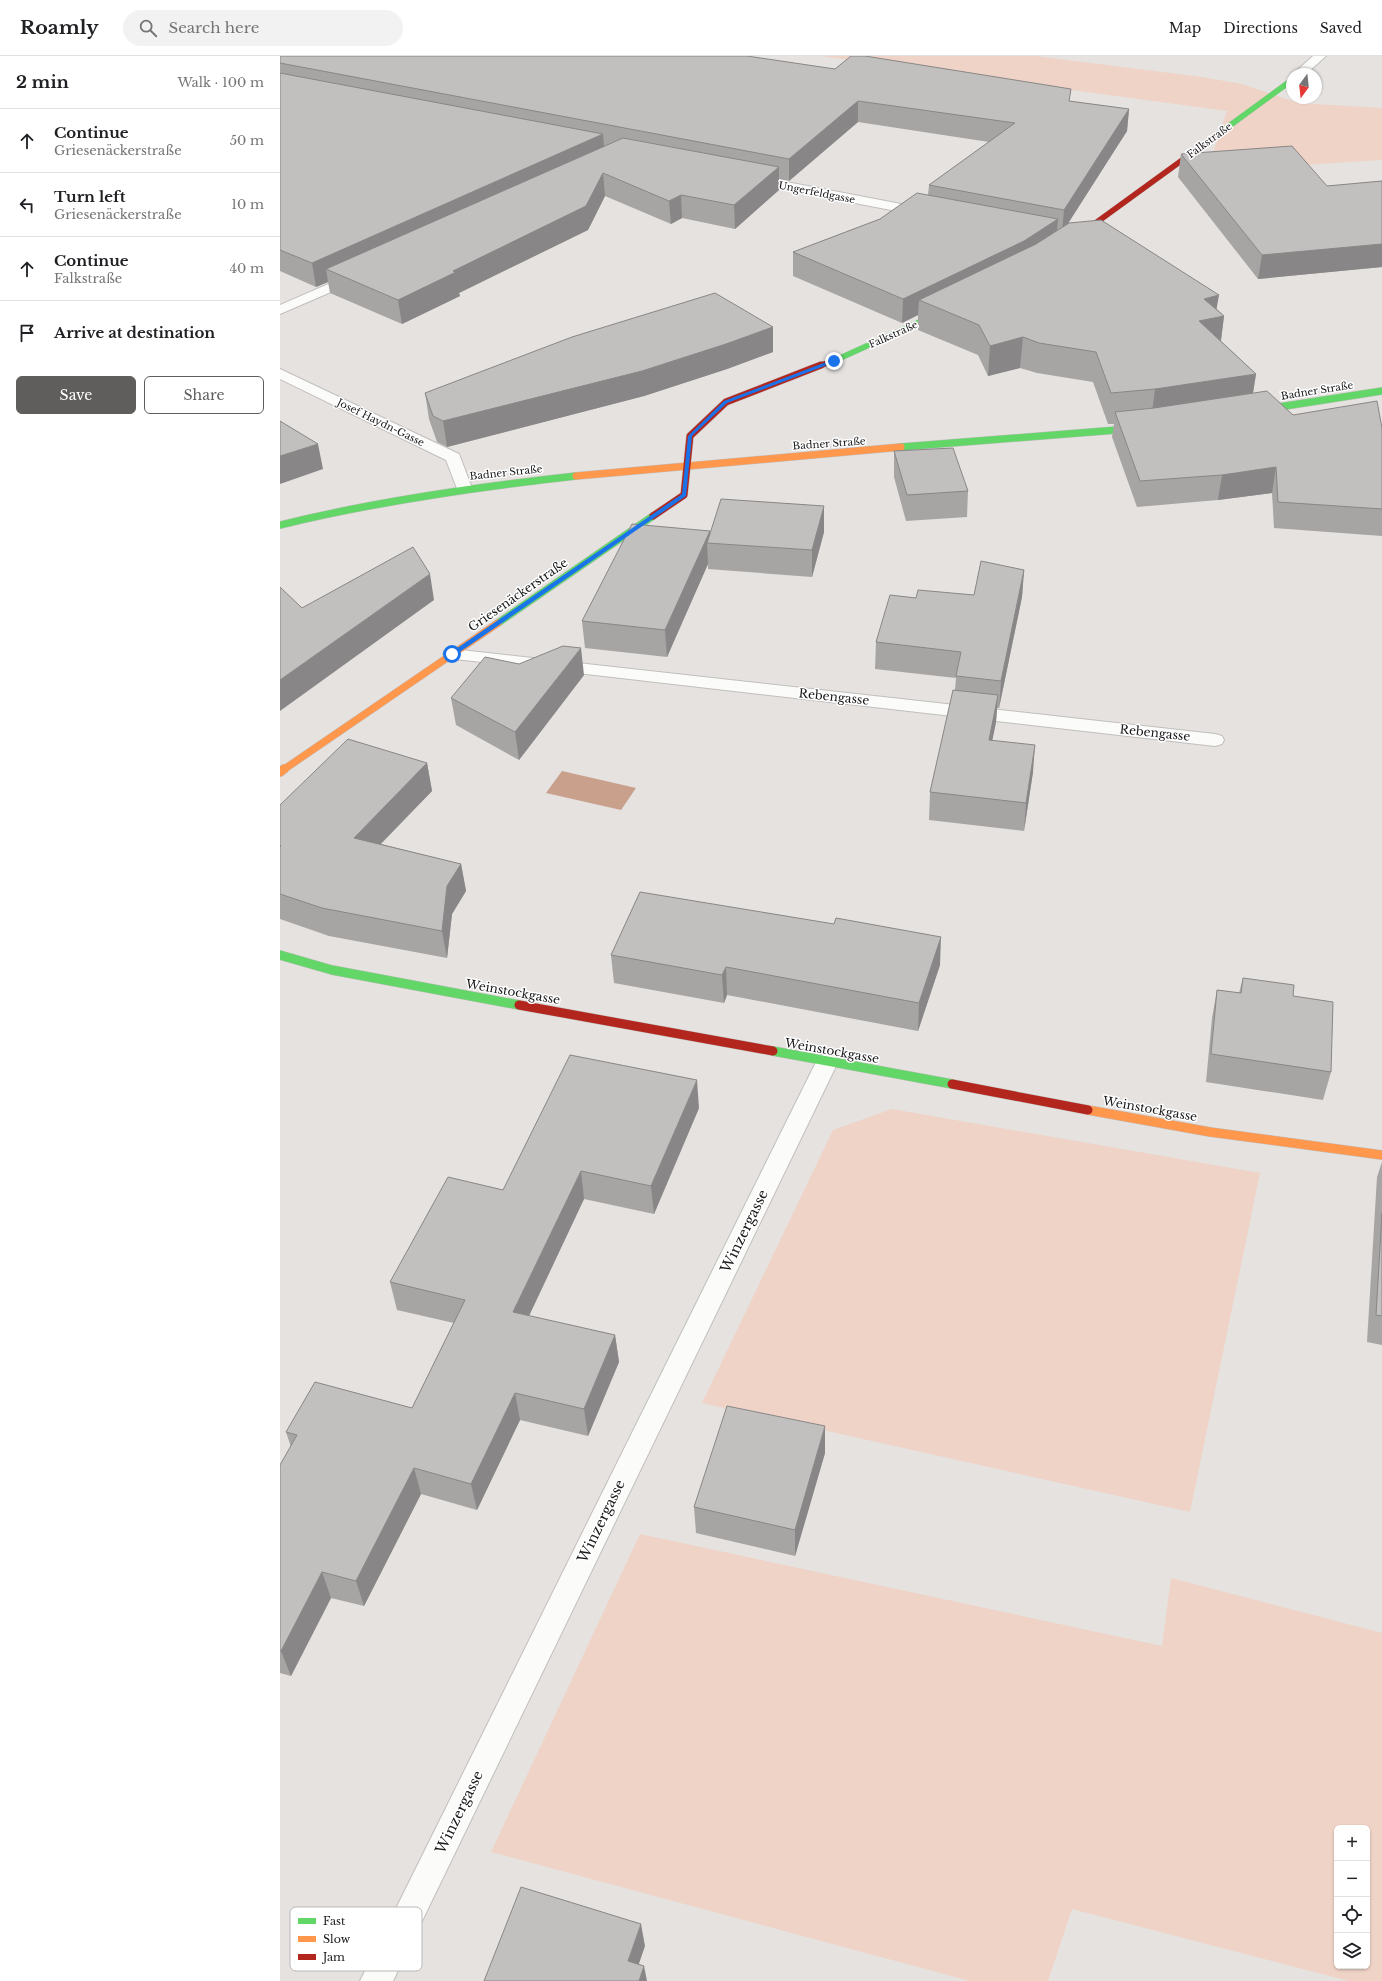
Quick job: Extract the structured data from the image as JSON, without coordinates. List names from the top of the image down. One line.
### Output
{"streets":{"street":["Falkstraße","Ungerfeldgasse","Badner Straße","Josef Haydn-Gasse","Griesenäckerstraße","Rebengasse","Weinstockgasse","Winzergasse"]},"crossings":[["Falkstraße","Badner Straße"],["Falkstraße","Griesenäckerstraße"],["Badner Straße","Josef Haydn-Gasse"],["Badner Straße","Griesenäckerstraße"],["Griesenäckerstraße","Rebengasse"],["Weinstockgasse","Winzergasse"]],"legend":["Fast","Slow","Jam"],"north":"bottom","page":{"header":"Roamly","search":"Search here","nav":["Map","Directions","Saved"],"heading":["2 min","Walk · 100 m"],"list":[["Continue","Griesenäckerstraße","50 m"],["Turn left","Griesenäckerstraße","10 m"],["Continue","Falkstraße","40 m"],"Arrive at destination"],"buttons":["Save","Share"],"map_buttons":["+","−"]}}
